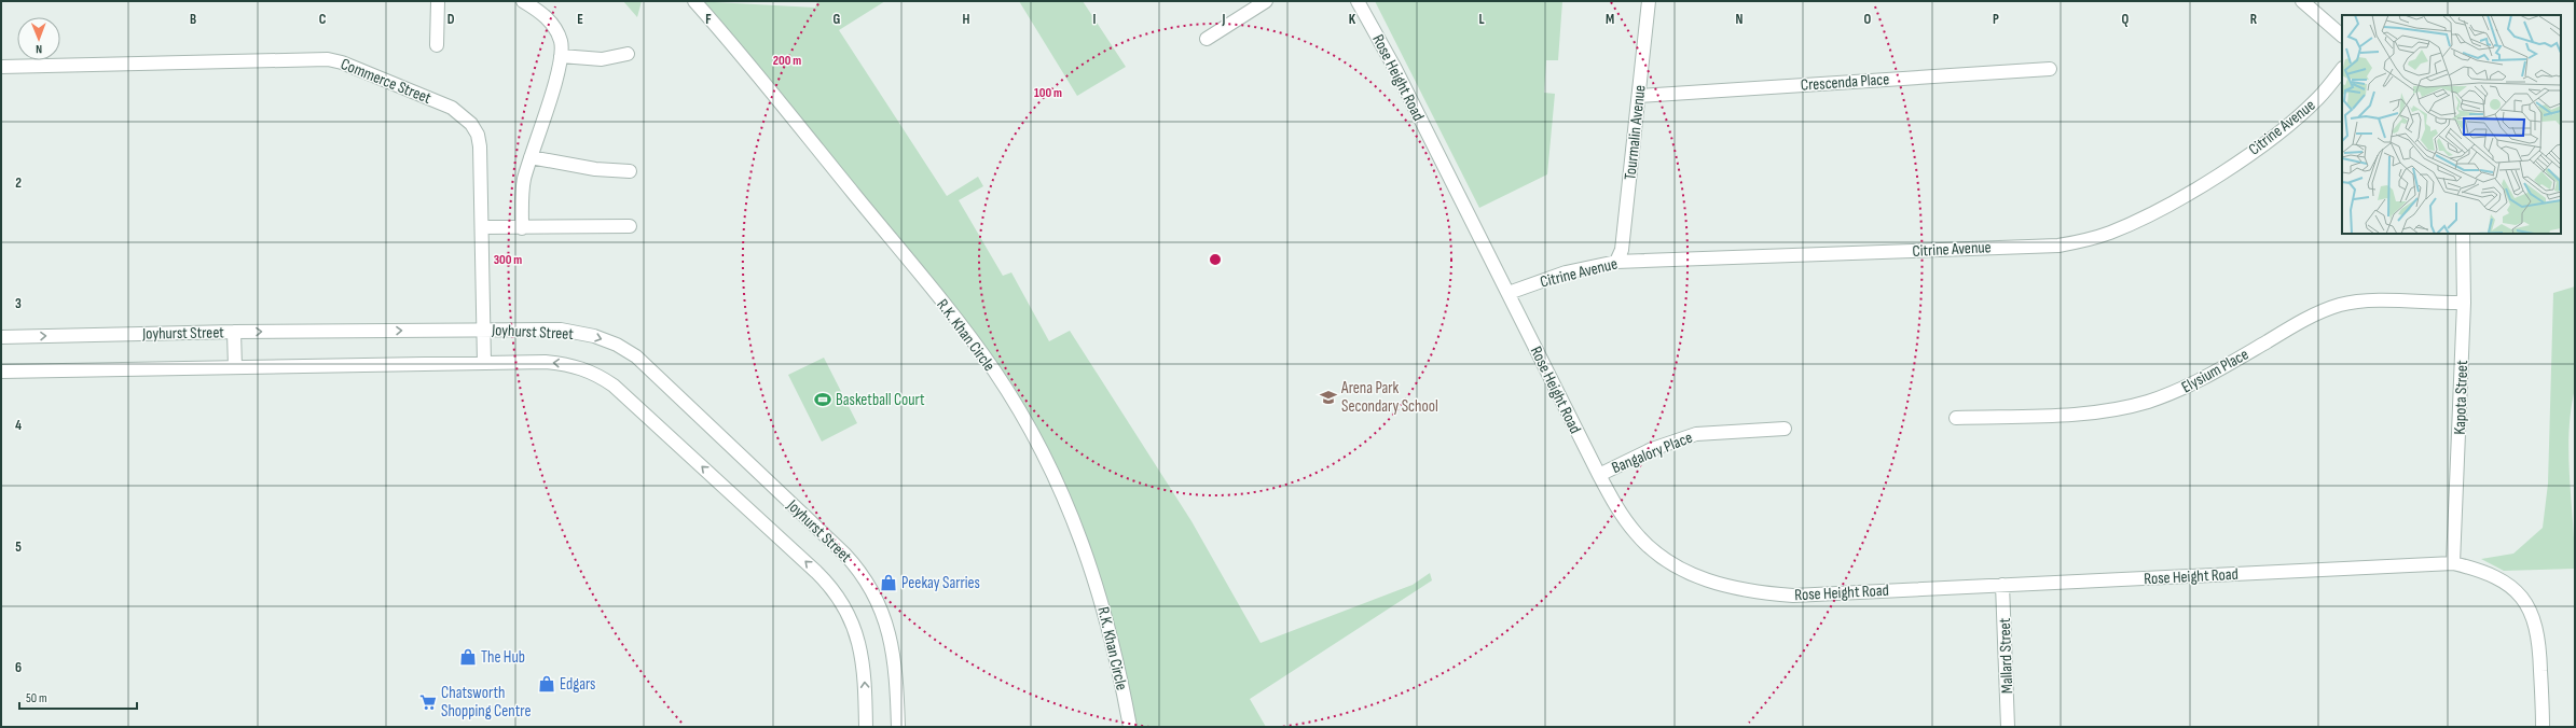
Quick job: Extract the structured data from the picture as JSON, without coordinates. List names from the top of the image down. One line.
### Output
{"streets":{"street":["Rose Height Road","Commerce Street","Crescenda Place","Citrine Avenue","Tourmalin Avenue","Joyhurst Street","R.K. Khan Circle","Elysium Place","Kapota Street","Bangalory Place","Mallard Street"]},"crossings":[["Rose Height Road","Citrine Avenue"],["Rose Height Road","Kapota Street"],["Rose Height Road","Bangalory Place"],["Rose Height Road","Mallard Street"],["Commerce Street","Joyhurst Street"],["Crescenda Place","Tourmalin Avenue"],["Citrine Avenue","Tourmalin Avenue"],["Elysium Place","Kapota Street"]],"places":{"school or university":["Arena Park Secondary School"],"sports":["Basketball Court"],"shop":["Peekay Sarries","The Hub","Edgars"],"supermarket":["Chatsworth Shopping Centre"]},"scale_bar":"50 m","north":"bottom","grid":{"columns":["B","C","D","E","F","G","H","I","J","K","L","M","N","O","P","Q","R"],"rows":["2","3","4","5","6"]},"rings":["200 m","100 m","300 m"]}
